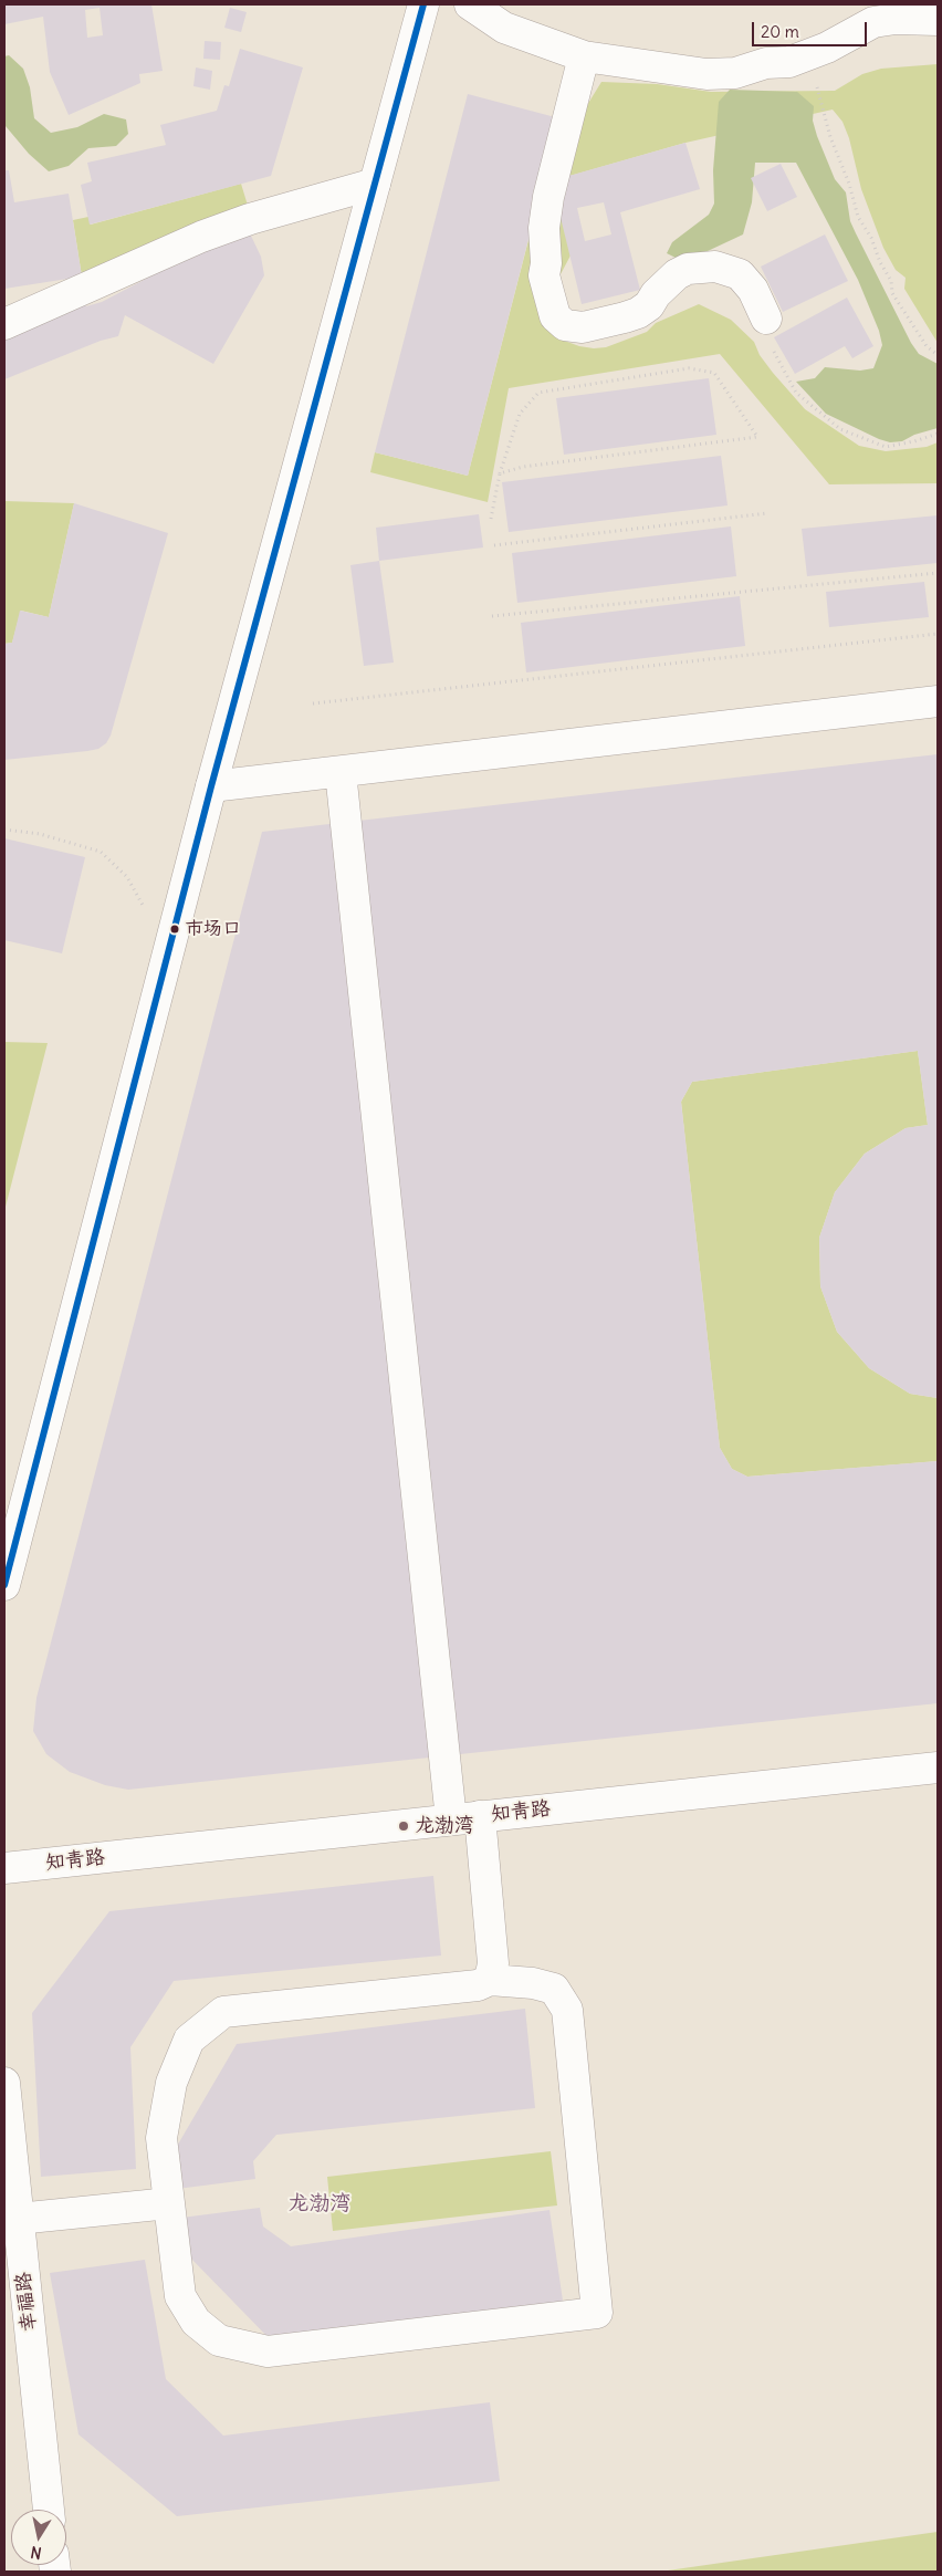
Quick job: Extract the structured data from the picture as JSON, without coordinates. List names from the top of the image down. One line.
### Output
{"streets":{"main road":["知青路","幸福路"]},"districts":["龙渤湾"],"places":["市场口","龙渤湾"],"scale_bar":"20 m","north":"bottom"}
